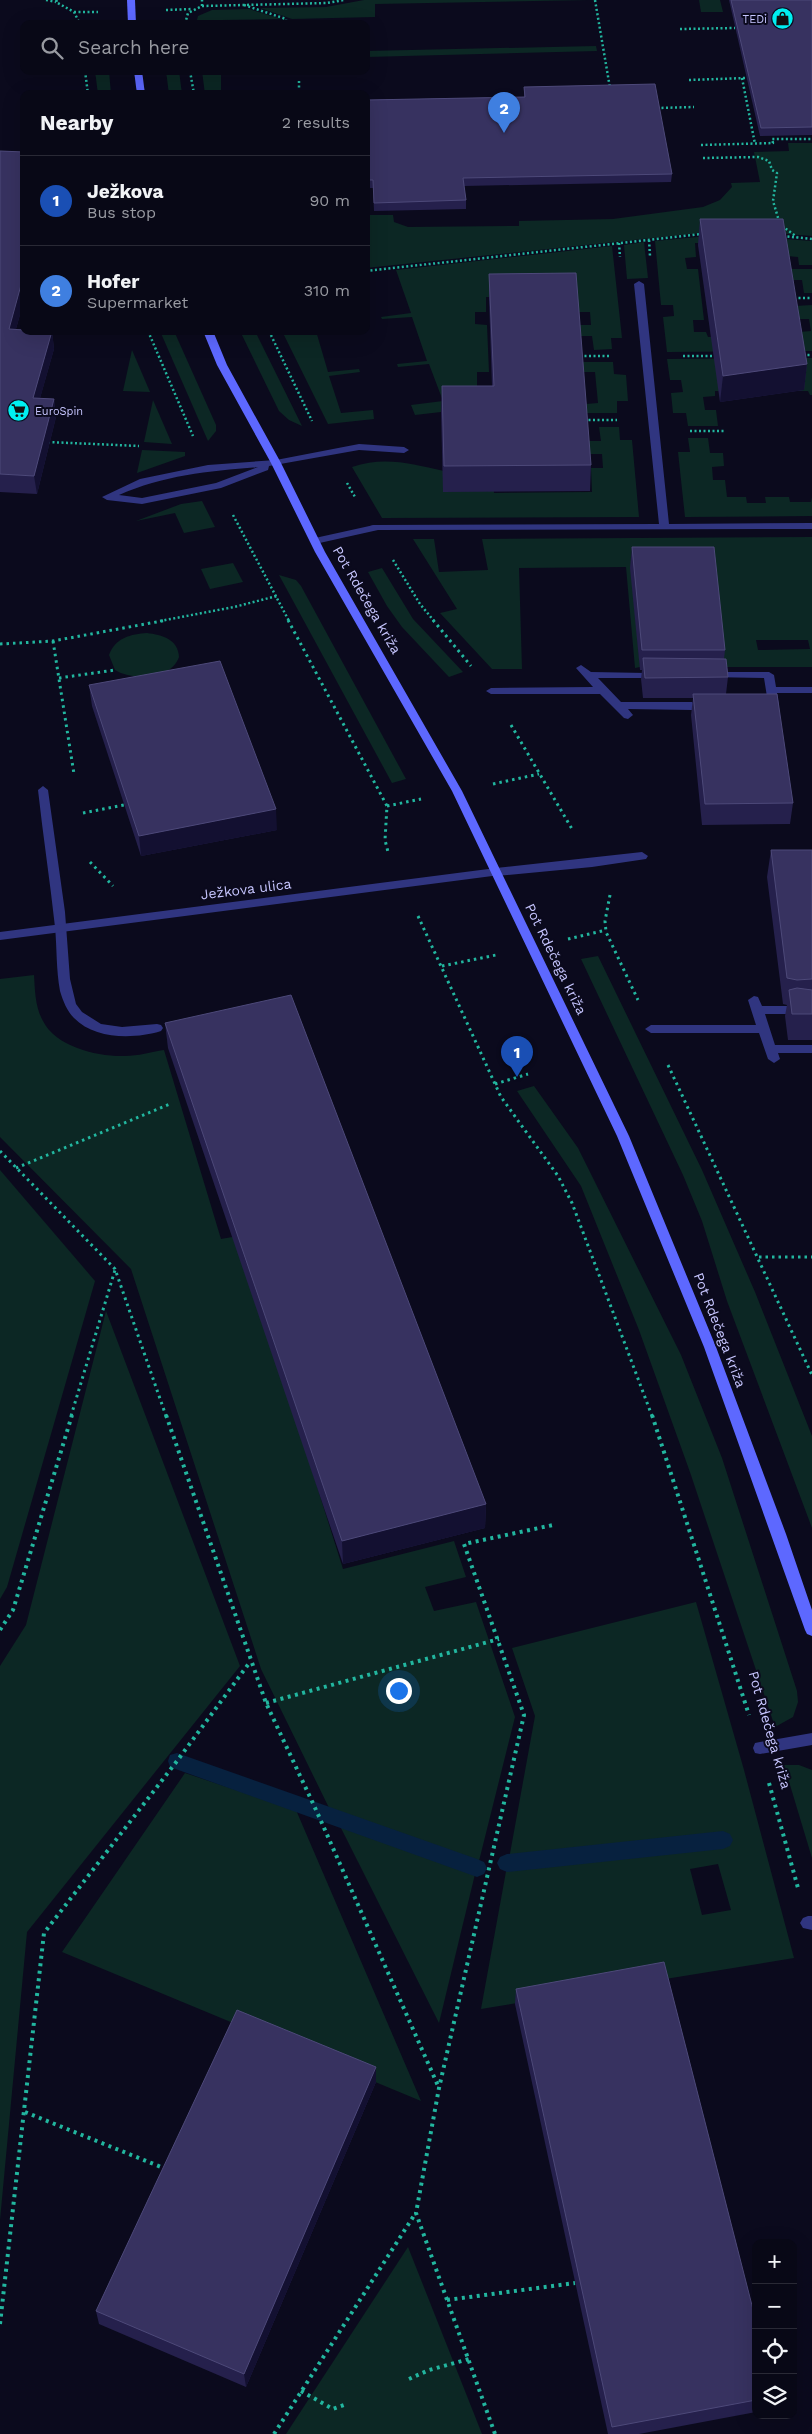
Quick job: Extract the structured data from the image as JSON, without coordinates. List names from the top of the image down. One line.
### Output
{"streets":{"main road":["Pot Rdečega križa"],"street":["Ježkova ulica"]},"crossings":[["Pot Rdečega križa","Ježkova ulica"]],"places":{"shop":["TEDi"],"supermarket":["EuroSpin"]},"page":{"search":"Search here","heading":["Nearby","2 results"],"pins":["2","1"],"list":[{"mark":"1","name":"Ježkova","note":"Bus stop","value":"90 m"},{"mark":"2","name":"Hofer","note":"Supermarket","value":"310 m"}],"map_buttons":["+","−"]}}
